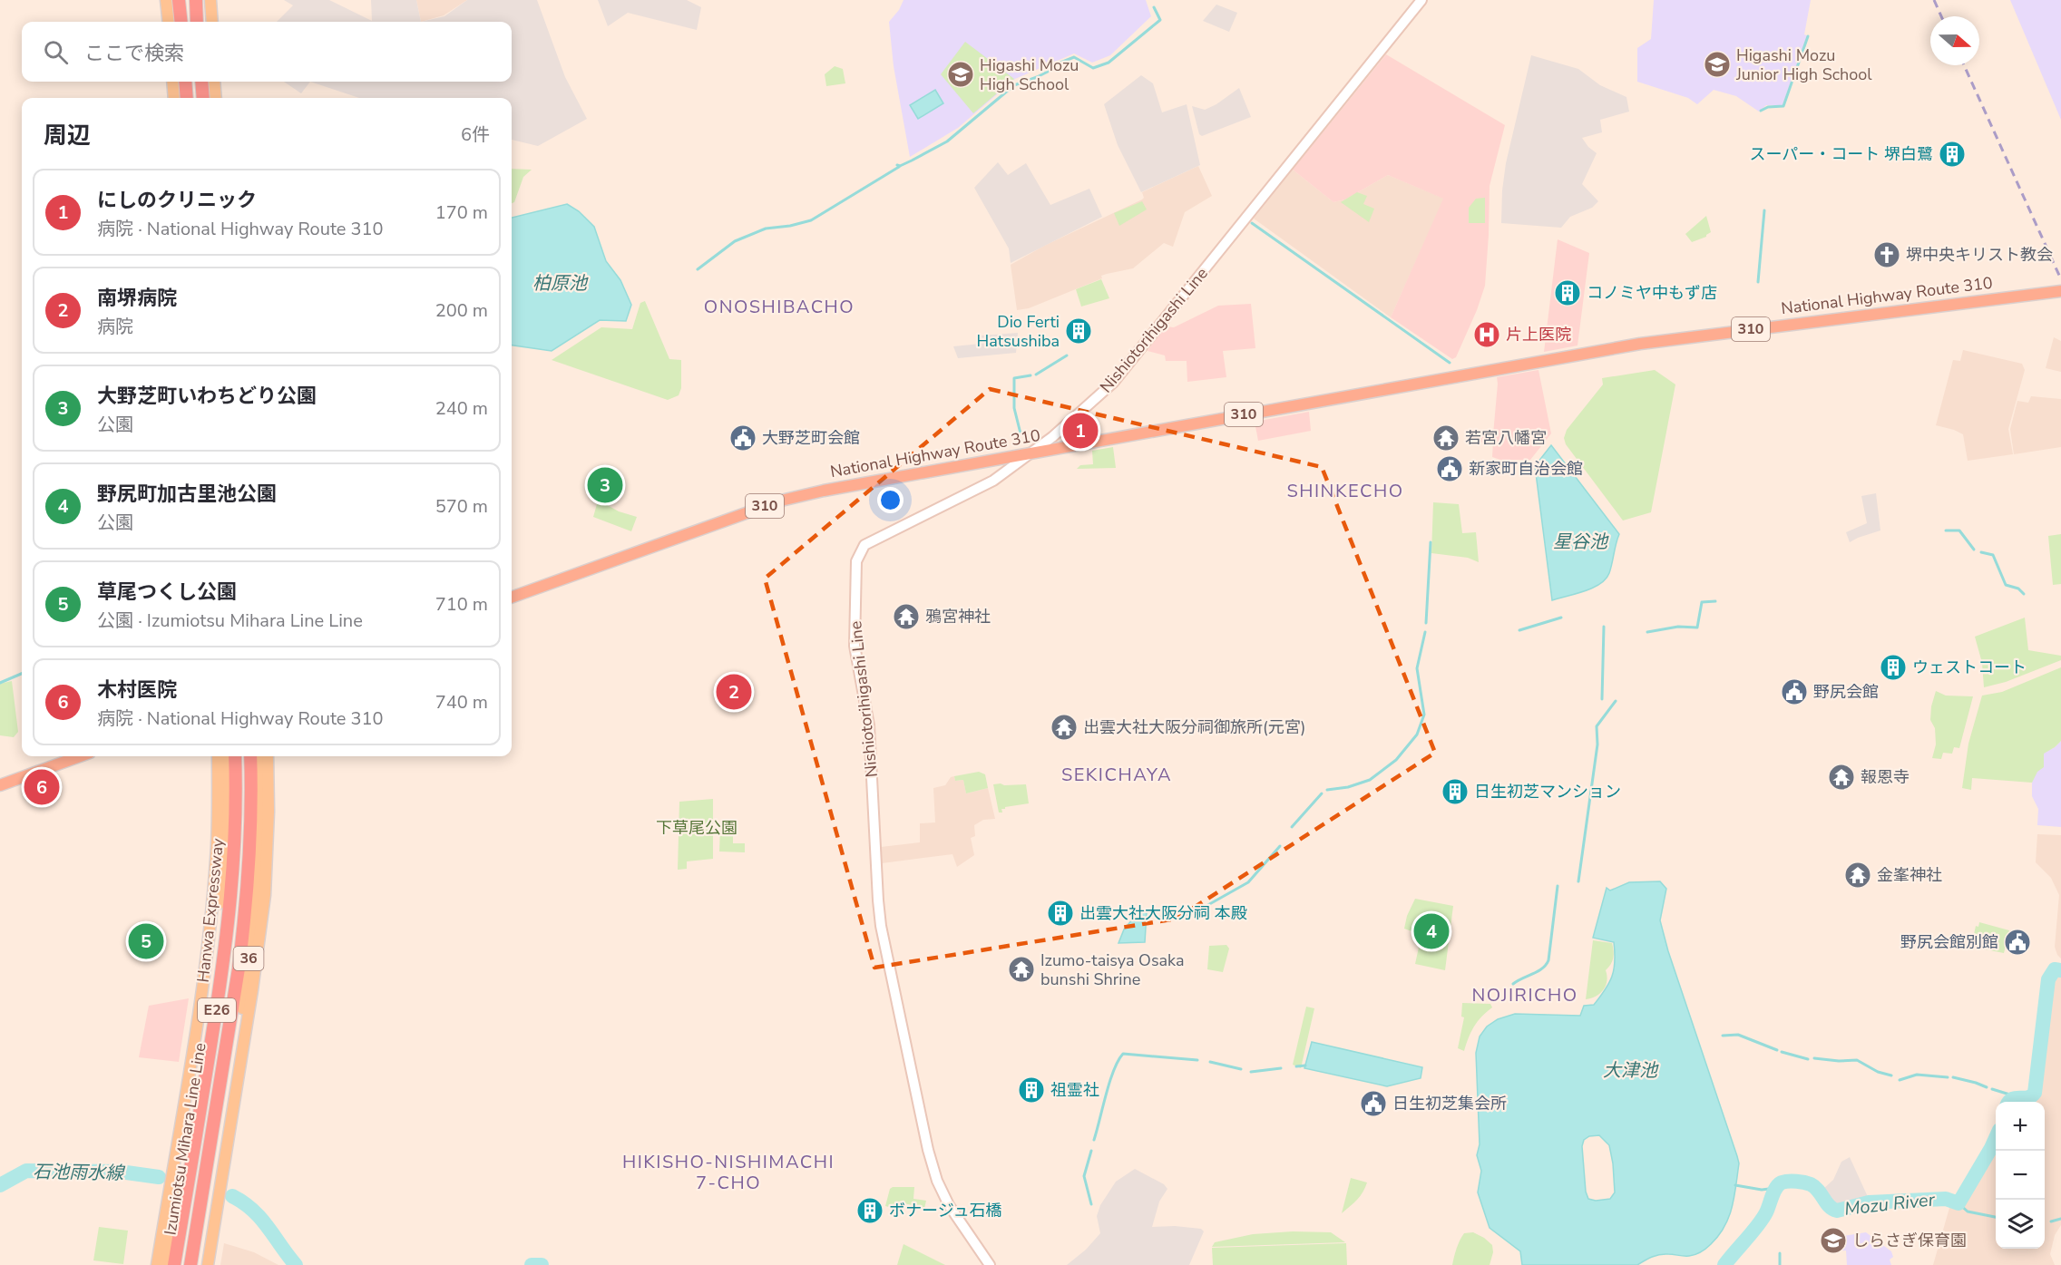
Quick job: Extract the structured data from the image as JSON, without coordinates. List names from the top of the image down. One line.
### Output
{"streets":{"highway":["National Highway Route 310","310","Hanwa Expressway","E26"],"main road":["Nishiotorihigashi Line","36","Izumiotsu Mihara Line Line"]},"crossings":[["National Highway Route 310","Nishiotorihigashi Line"]],"districts":["ONOSHIBACHO","SHINKECHO","SEKICHAYA","NOJIRICHO","HIKISHO-NISHIMACHI 7-CHO"],"water":["柏原池","星谷池","大津池","石池雨水線","Mozu River"],"parks":["下草尾公園"],"places":{"school or university":["Higashi Mozu Junior High School","Higashi Mozu High School","しらさぎ保育園"],"building":["スーパー・コート 堺白鷺","コノミヤ中もず店","Dio Ferti Hatsushiba","ウェストコート","日生初芝マンション","出雲大社大阪分祠 本殿","祖霊社","ボナージュ石橋"],"church":["堺中央キリスト教会"],"hospital":["片上医院"],"public building":["大野芝町会館","新家町自治会館","野尻会館","野尻会館別館","日生初芝集会所"],"temple":["若宮八幡宮","鴉宮神社","出雲大社大阪分祠御旅所(元宮)","報恩寺","金峯神社","Izumo-taisya Osaka bunshi Shrine"]},"north":"right","page":{"search":"ここで検索","heading":["周辺","6件"],"list":[{"mark":"1","name":"にしのクリニック","note":"病院 · National Highway Route 310","value":"170 m"},{"mark":"2","name":"南堺病院","note":"病院","value":"200 m"},{"mark":"3","name":"大野芝町いわちどり公園","note":"公園","value":"240 m"},{"mark":"4","name":"野尻町加古里池公園","note":"公園","value":"570 m"},{"mark":"5","name":"草尾つくし公園","note":"公園 · Izumiotsu Mihara Line Line","value":"710 m"},{"mark":"6","name":"木村医院","note":"病院 · National Highway Route 310","value":"740 m"}],"pins":["1","3","2","6","4","5"],"map_buttons":["+","−"]}}
